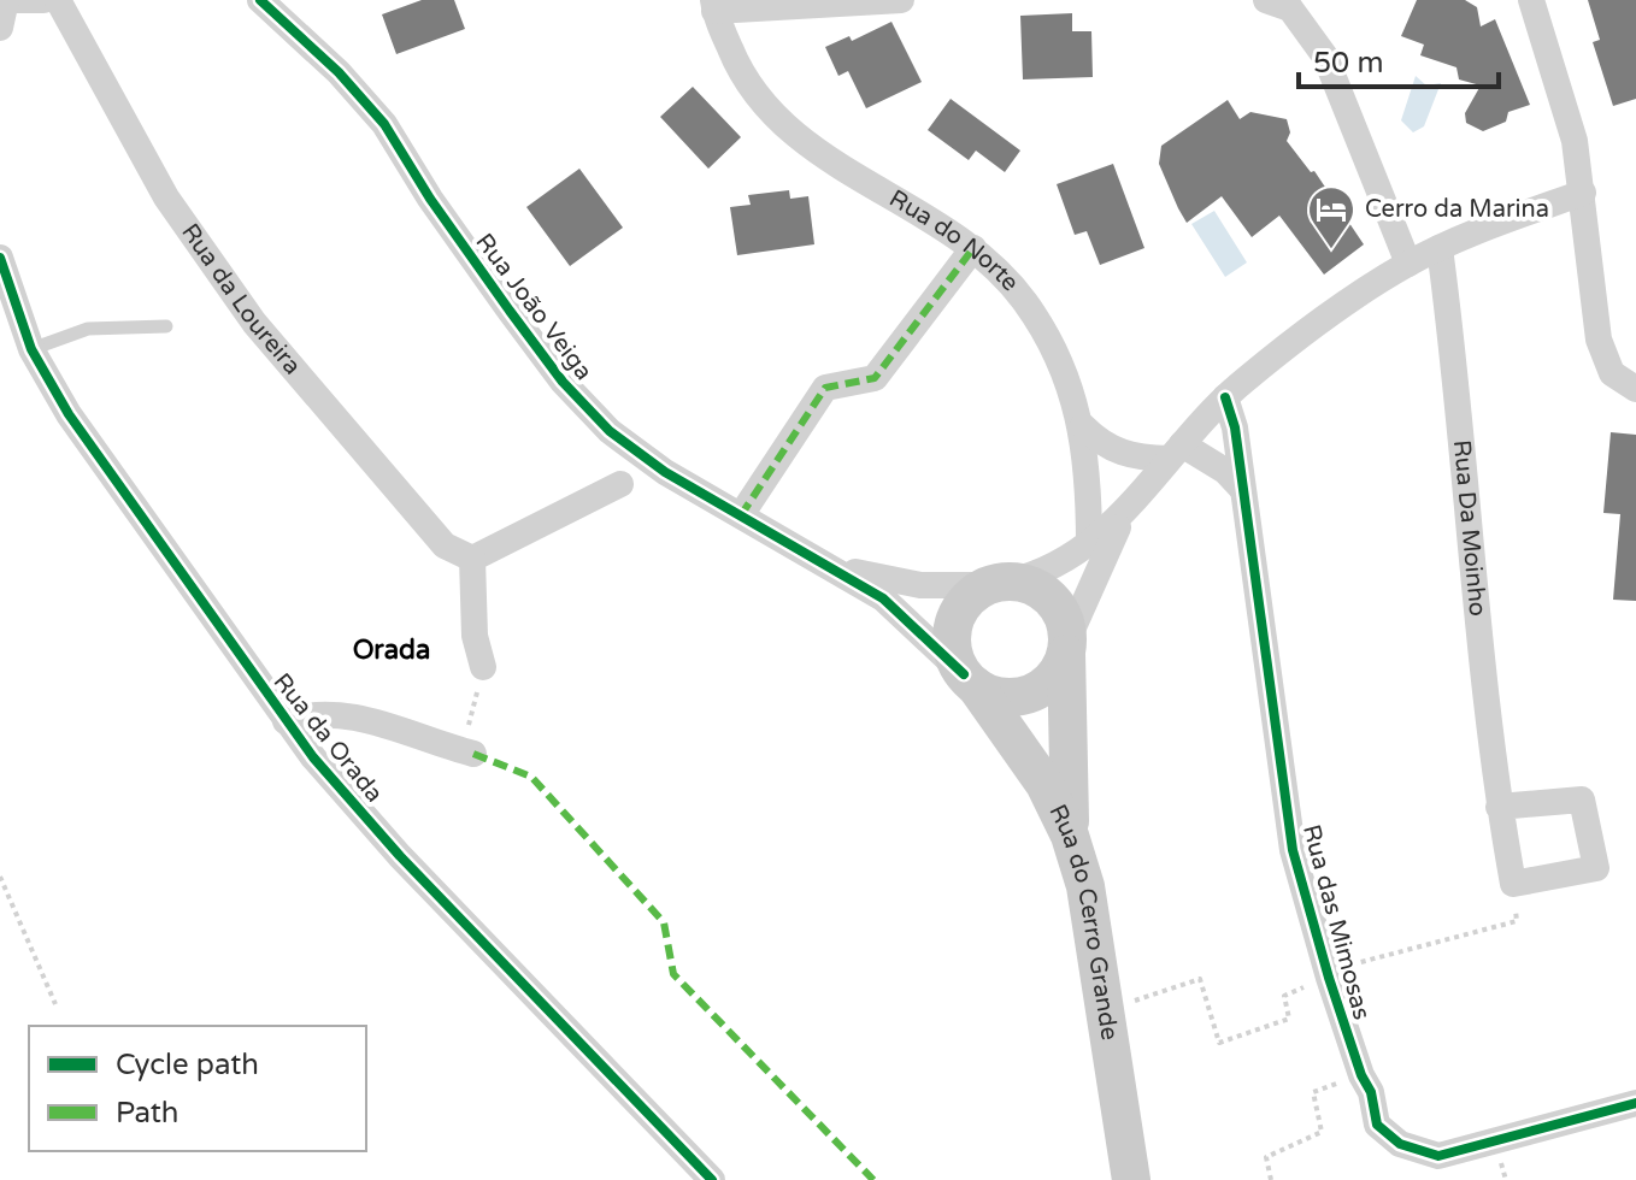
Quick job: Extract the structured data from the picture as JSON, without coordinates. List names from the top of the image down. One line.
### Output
{"streets":{"street":["Rua do Norte","Rua da Loureira","Rua João Veiga","Rua Da Moinho","Rua da Orada","Rua do Cerro Grande","Rua das Mimosas"]},"districts":["Orada"],"places":{"hotel":["Cerro da Marina"]},"legend":["Cycle path","Path"],"scale_bar":"50 m"}
